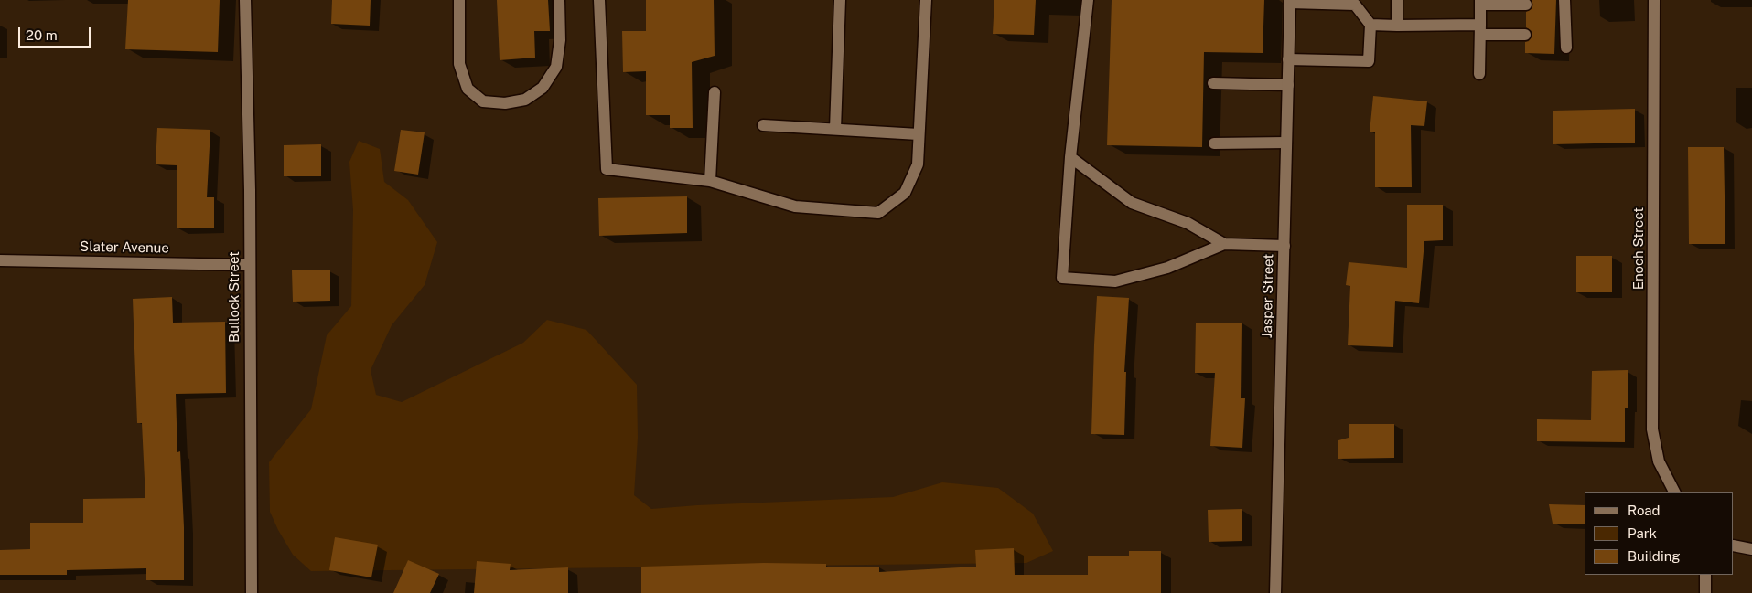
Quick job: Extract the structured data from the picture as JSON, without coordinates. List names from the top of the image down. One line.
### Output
{"streets":{"street":["Slater Avenue","Enoch Street","Jasper Street","Bullock Street"]},"crossings":[["Slater Avenue","Bullock Street"]],"legend":["Road","Park","Building"],"scale_bar":"20 m"}
